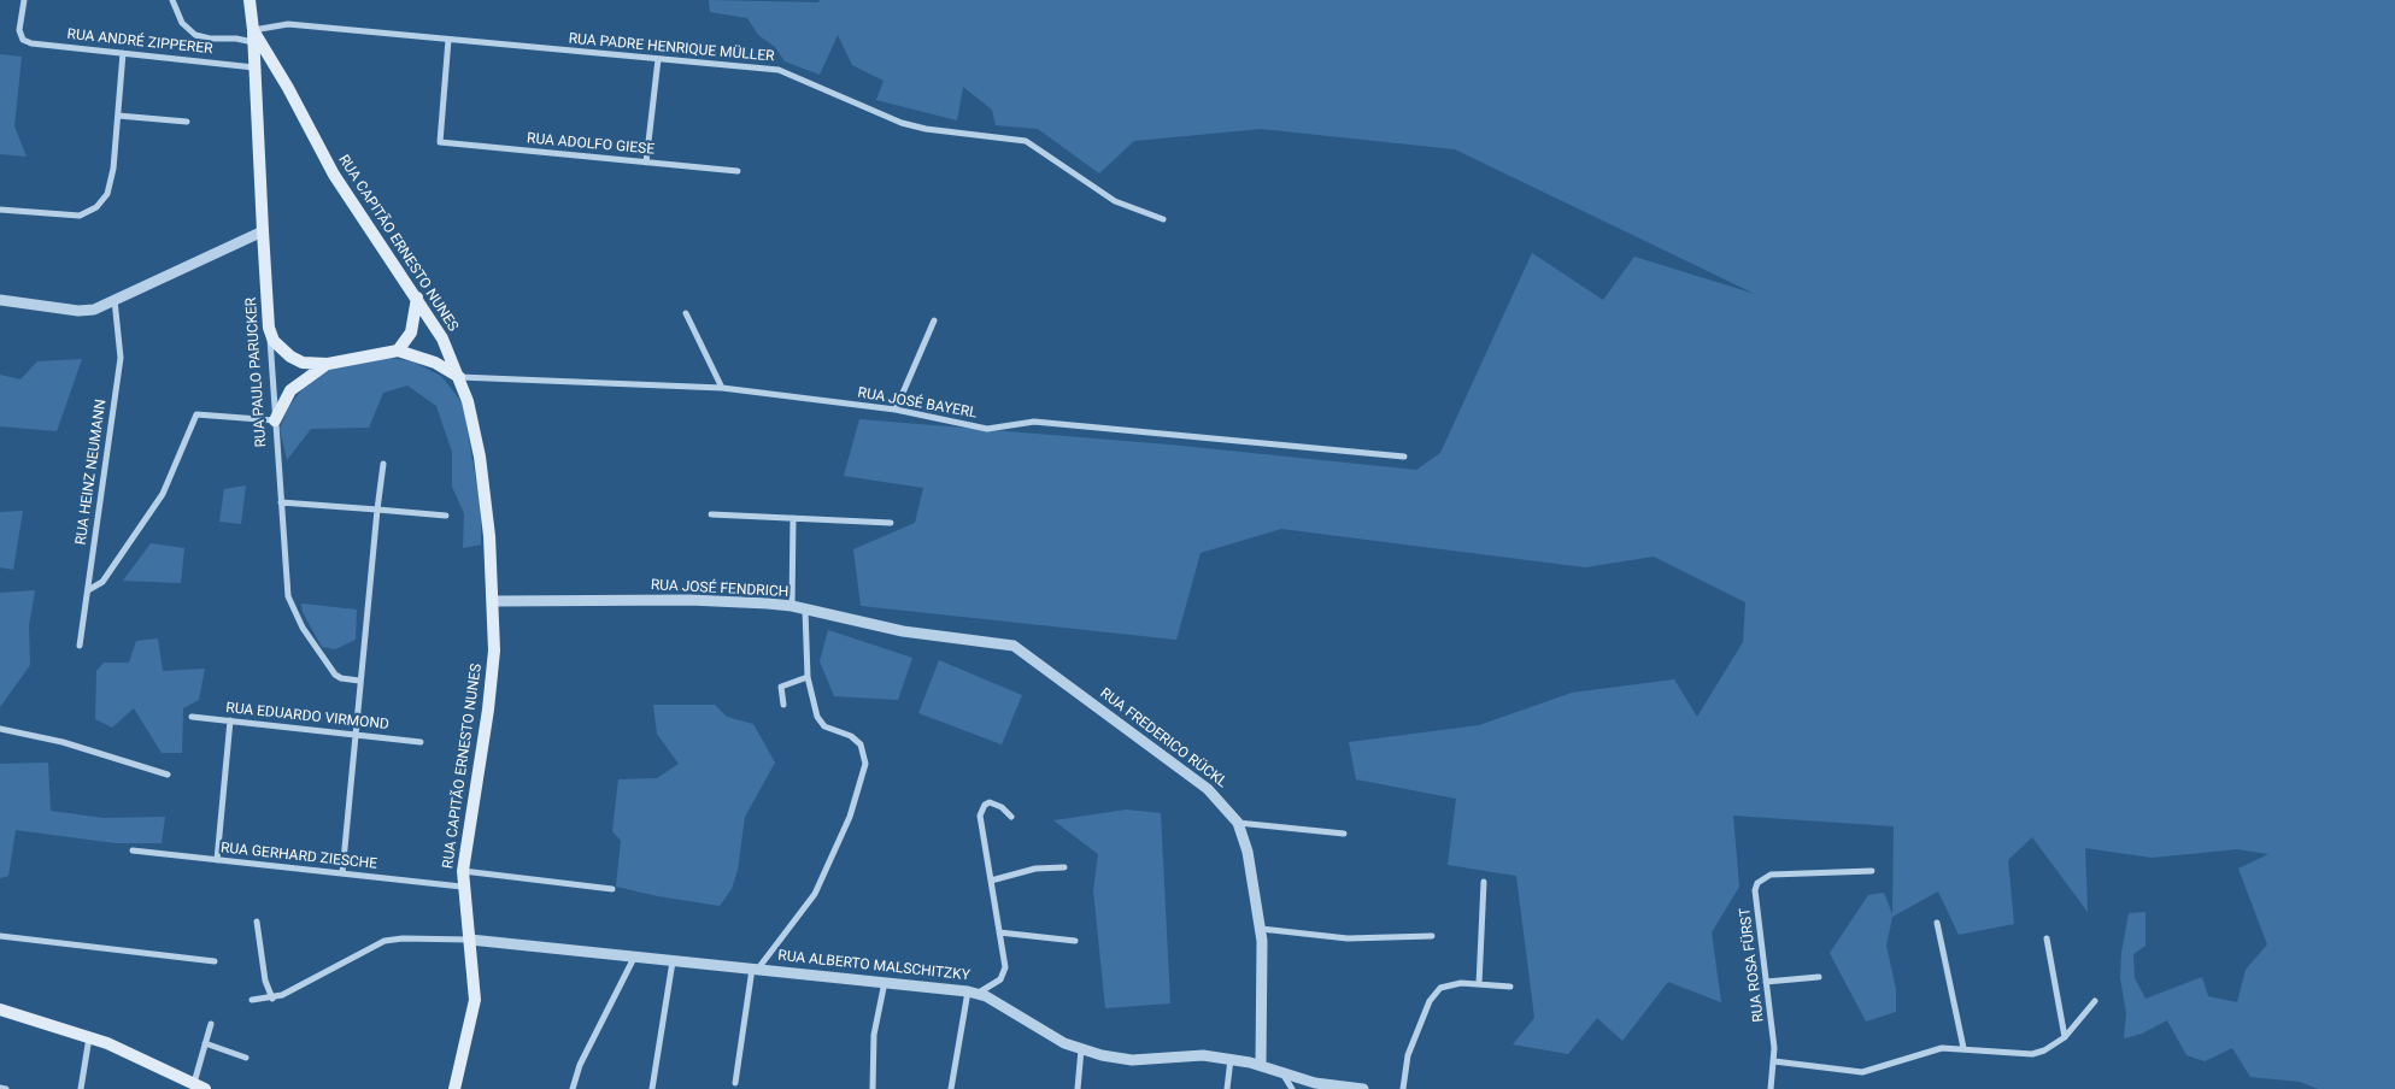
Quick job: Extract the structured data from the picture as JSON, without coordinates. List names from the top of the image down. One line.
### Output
{"streets":{"main road":["RUA CAPITÃO ERNESTO NUNES","RUA PAULO PARUCKER"],"street":["RUA ANDRÉ ZIPPERER","RUA PADRE HENRIQUE MÜLLER","RUA ADOLFO GIESE","RUA JOSÉ BAYERL","RUA HEINZ NEUMANN","RUA JOSÉ FENDRICH","RUA EDUARDO VIRMOND","RUA FREDERICO RÜCKL","RUA GERHARD ZIESCHE","RUA ROSA FÜRST","RUA ALBERTO MALSCHITZKY"]},"crossings":[["RUA ANDRÉ ZIPPERER","RUA PAULO PARUCKER"],["RUA PADRE HENRIQUE MÜLLER","RUA ADOLFO GIESE"],["RUA PADRE HENRIQUE MÜLLER","RUA CAPITÃO ERNESTO NUNES"],["RUA CAPITÃO ERNESTO NUNES","RUA PAULO PARUCKER"],["RUA CAPITÃO ERNESTO NUNES","RUA JOSÉ BAYERL"],["RUA CAPITÃO ERNESTO NUNES","RUA JOSÉ FENDRICH"],["RUA CAPITÃO ERNESTO NUNES","RUA GERHARD ZIESCHE"],["RUA CAPITÃO ERNESTO NUNES","RUA ALBERTO MALSCHITZKY"],["RUA JOSÉ FENDRICH","RUA FREDERICO RÜCKL"],["RUA FREDERICO RÜCKL","RUA ALBERTO MALSCHITZKY"]]}
